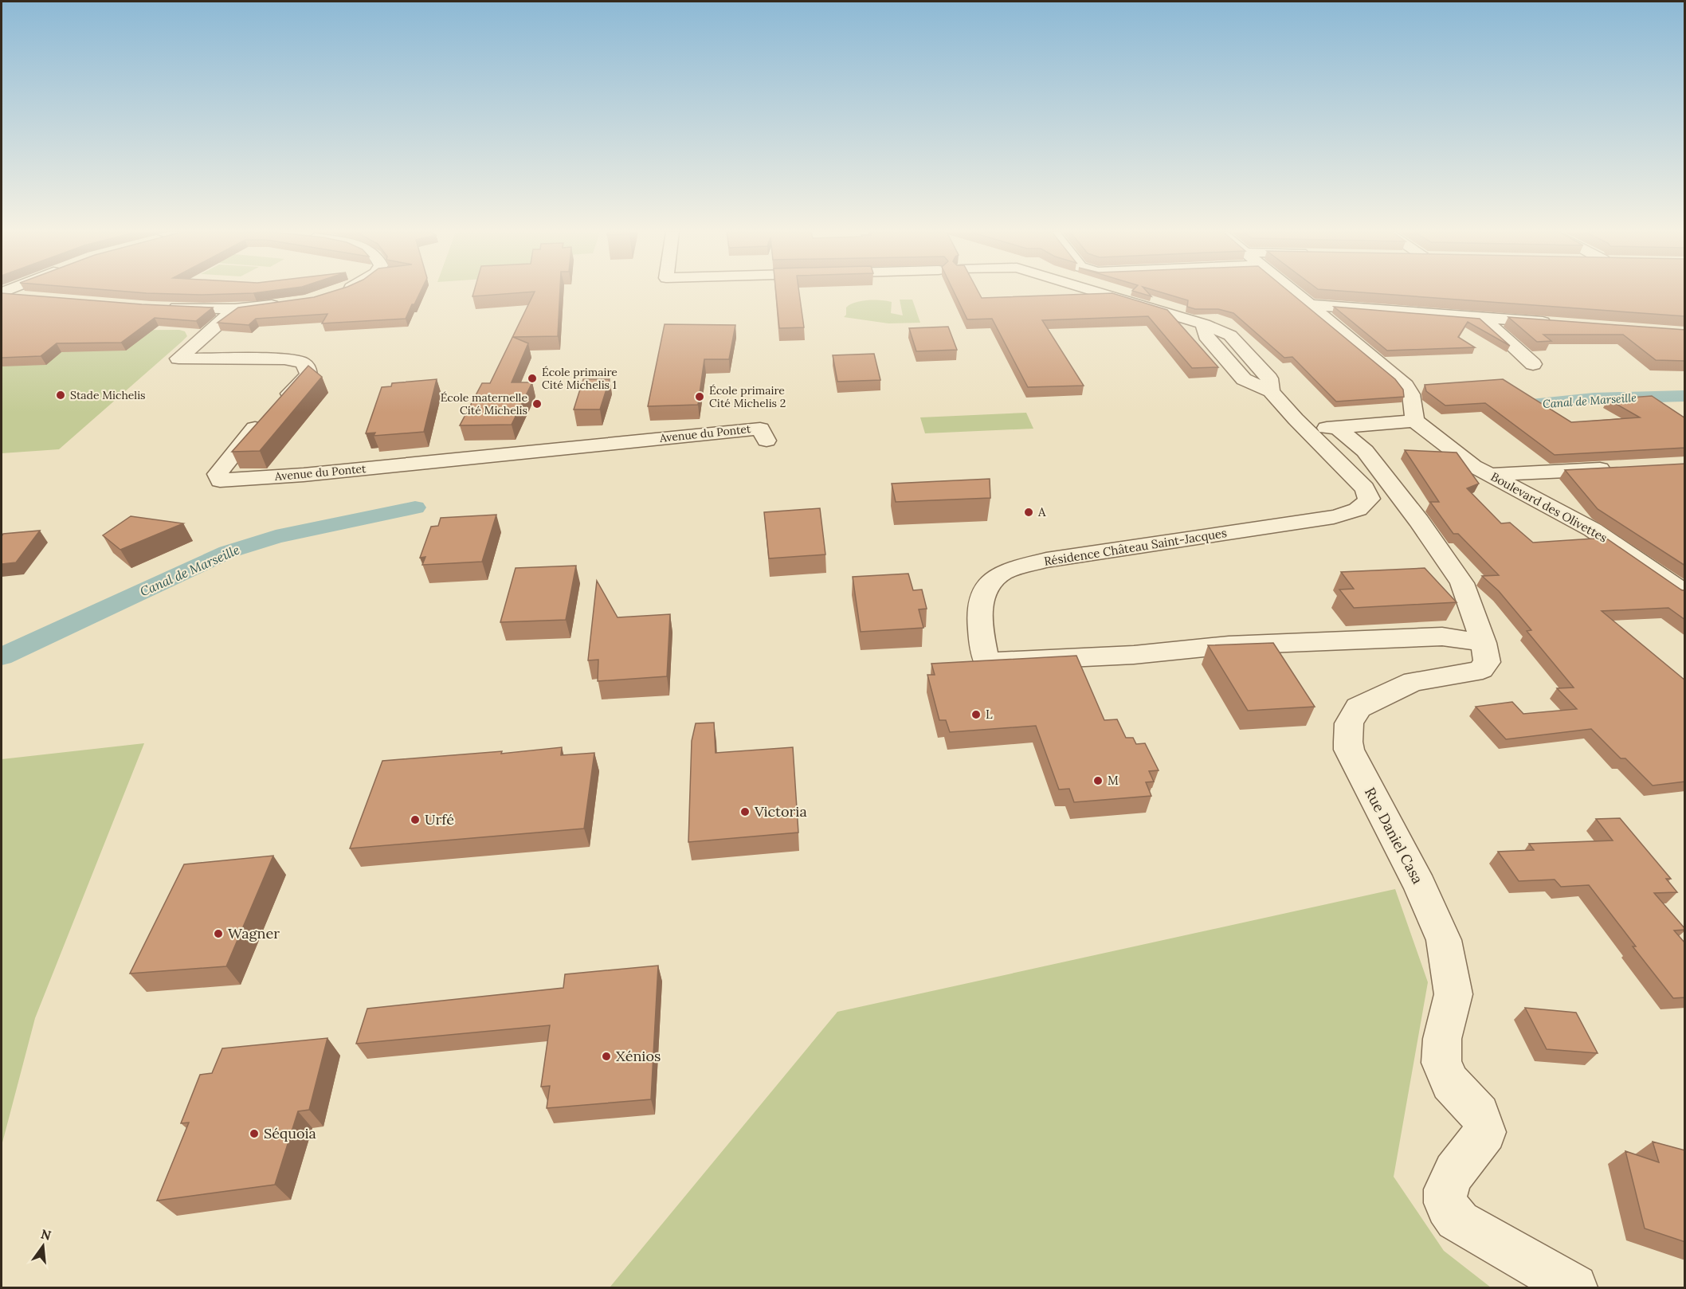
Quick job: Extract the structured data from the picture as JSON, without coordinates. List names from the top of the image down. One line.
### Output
{"streets":{"street":["Avenue du Pontet","Boulevard des Olivettes","Résidence Château Saint-Jacques","Rue Daniel Casa"]},"crossings":[["Résidence Château Saint-Jacques","Rue Daniel Casa"]],"water":["Canal de Marseille"],"places":["École primaire Cité Michelis 1","Stade Michelis","École primaire Cité Michelis 2","École maternelle Cité Michelis","A","L","M","Victoria","Urfé","Wagner","Xénios","Séquoia"],"north":"top"}
